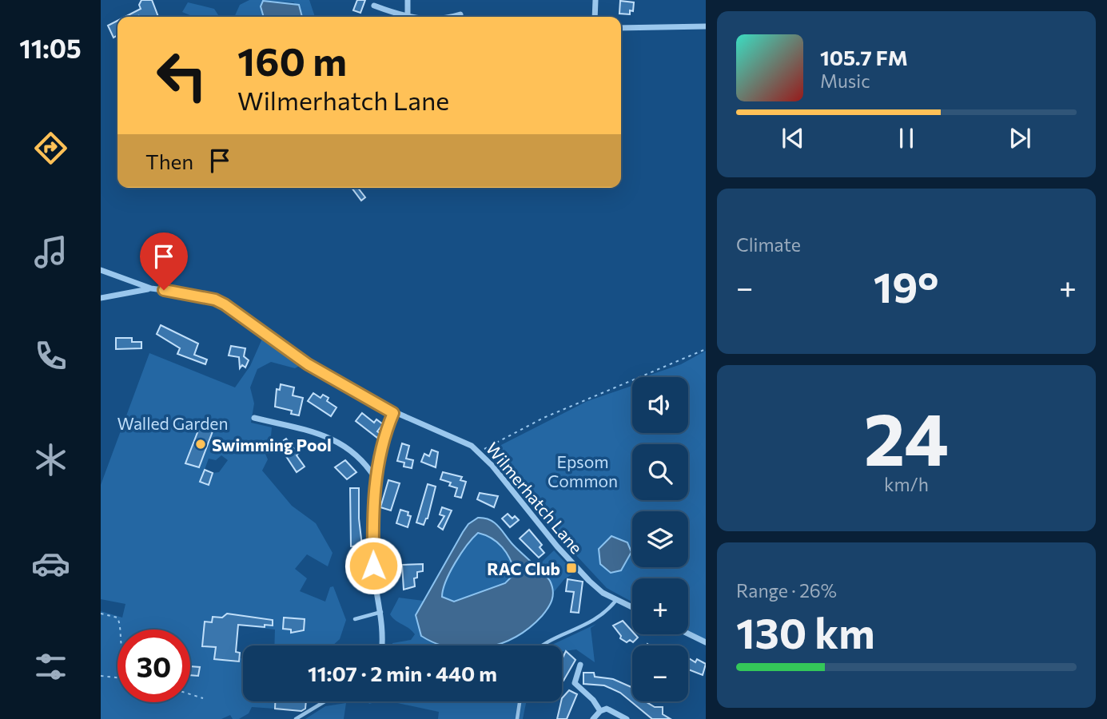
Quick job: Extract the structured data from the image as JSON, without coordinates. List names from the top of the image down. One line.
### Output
{"streets":{"street":["Wilmerhatch Lane"]},"parks":["Walled Garden","Epsom Common"],"places":{"other":["Swimming Pool"],"transit":["RAC Club"]},"page":{"tabs":"11:05","turn":["160 m","Wilmerhatch Lane"],"song":["105.7 FM","Music"],"then":"Then","tile":["Climate",["24","km/h"],["Range · 26%","130 km"]],"heat":["−","19°","+"],"map_buttons":["+","−"],"limit":"30","trip":"11:07 · 2 min · 440 m"}}
